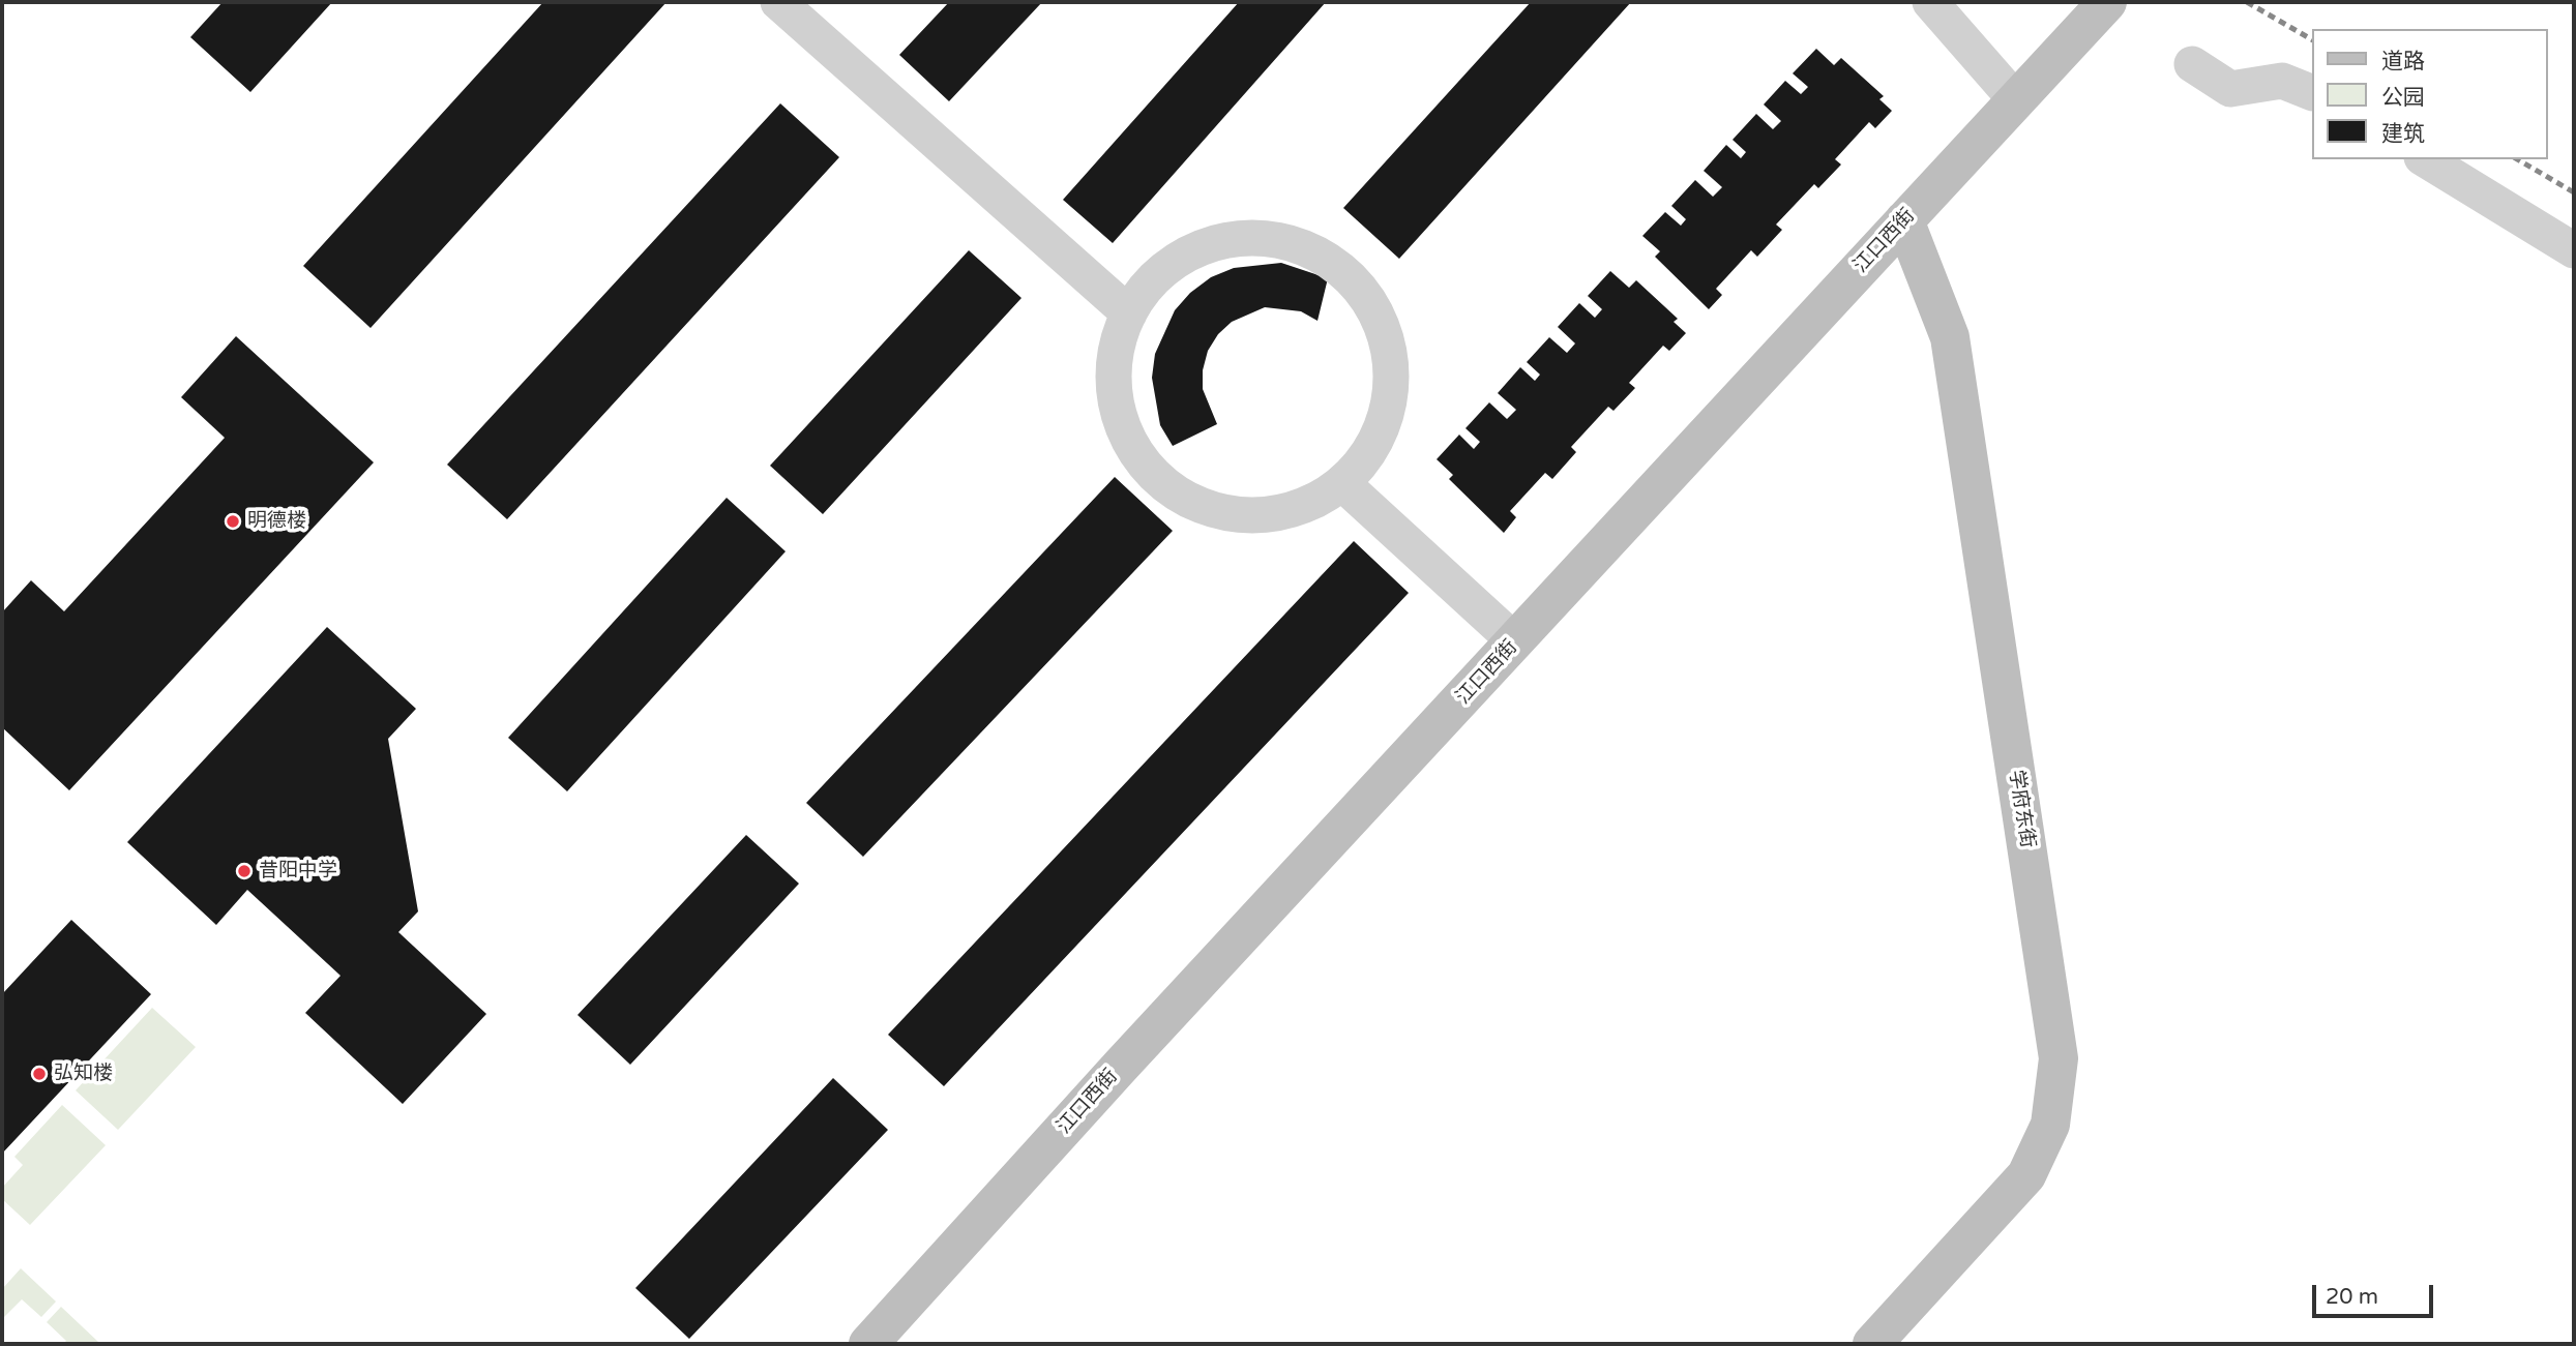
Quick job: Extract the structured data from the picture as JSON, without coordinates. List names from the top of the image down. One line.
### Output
{"streets":{"main road":["江口西街","学府东街"]},"crossings":[["江口西街","学府东街"]],"places":["明德楼","昔阳中学","弘知楼"],"legend":["道路","公园","建筑"],"scale_bar":"20 m"}
